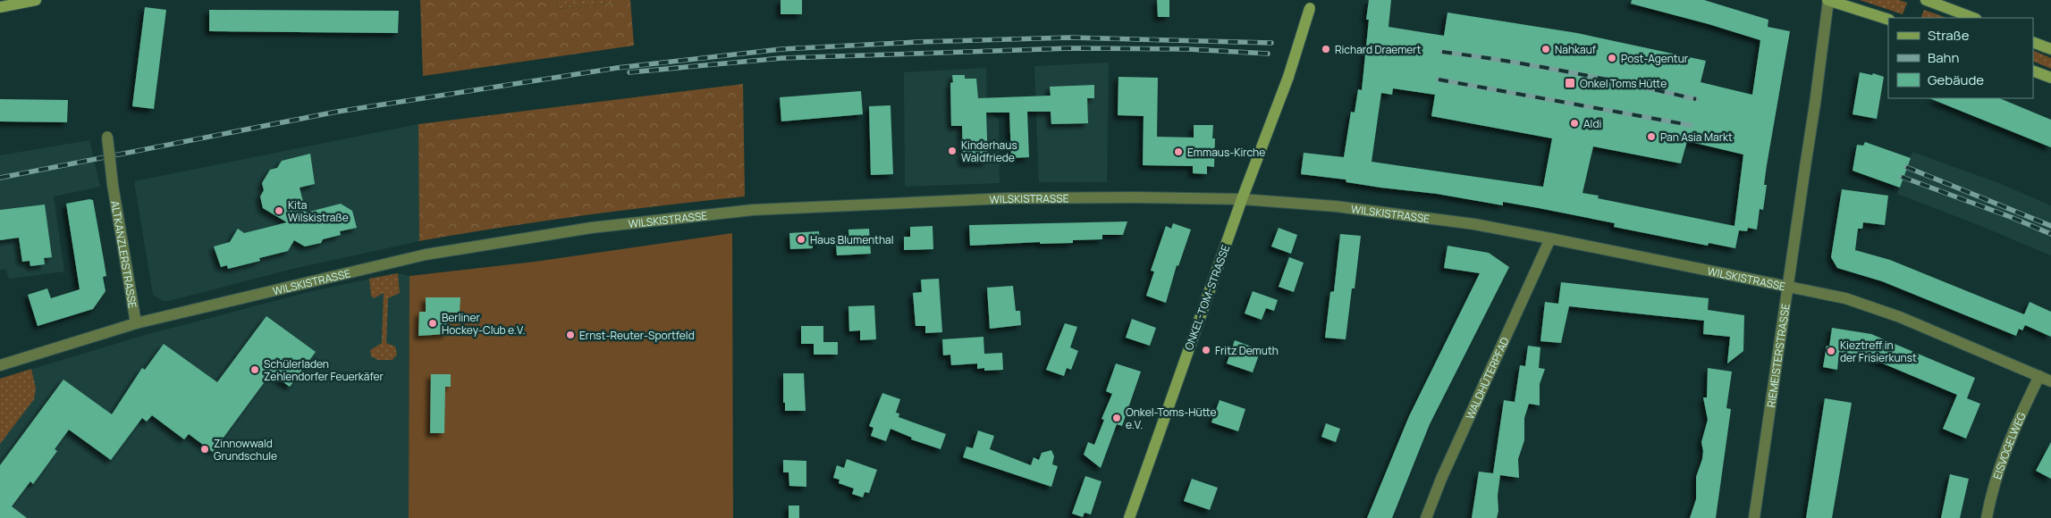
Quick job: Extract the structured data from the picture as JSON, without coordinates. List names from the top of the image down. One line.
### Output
{"streets":{"main road":["ONKEL-TOM-STRASSE"],"street":["WILSKISTRASSE","ALTKANZLERSTRASSE","RIEMEISTERSTRASSE","WALDHÜTERPFAD","EISVOGELWEG"]},"crossings":[["WILSKISTRASSE","ALTKANZLERSTRASSE"],["WILSKISTRASSE","ONKEL-TOM-STRASSE"],["WILSKISTRASSE","RIEMEISTERSTRASSE"],["WILSKISTRASSE","WALDHÜTERPFAD"],["WILSKISTRASSE","EISVOGELWEG"]],"places":{"other":["Richard Draemert","Nahkauf","Post-Agentur","Aldi","Pan Asia Markt","Kinderhaus Waldfriede","Emmaus-Kirche","Kita Wilskistraße","Haus Blumenthal","Berliner Hockey-Club e.V.","Ernst-Reuter-Sportfeld","Fritz Demuth","Kieztreff in der Frisierkunst","Schülerladen Zehlendorfer Feuerkäfer","Onkel-Toms-Hütte e.V.","Zinnowwald Grundschule"],"transit":["Onkel Toms Hütte"]},"legend":["Straße","Bahn","Gebäude"]}
